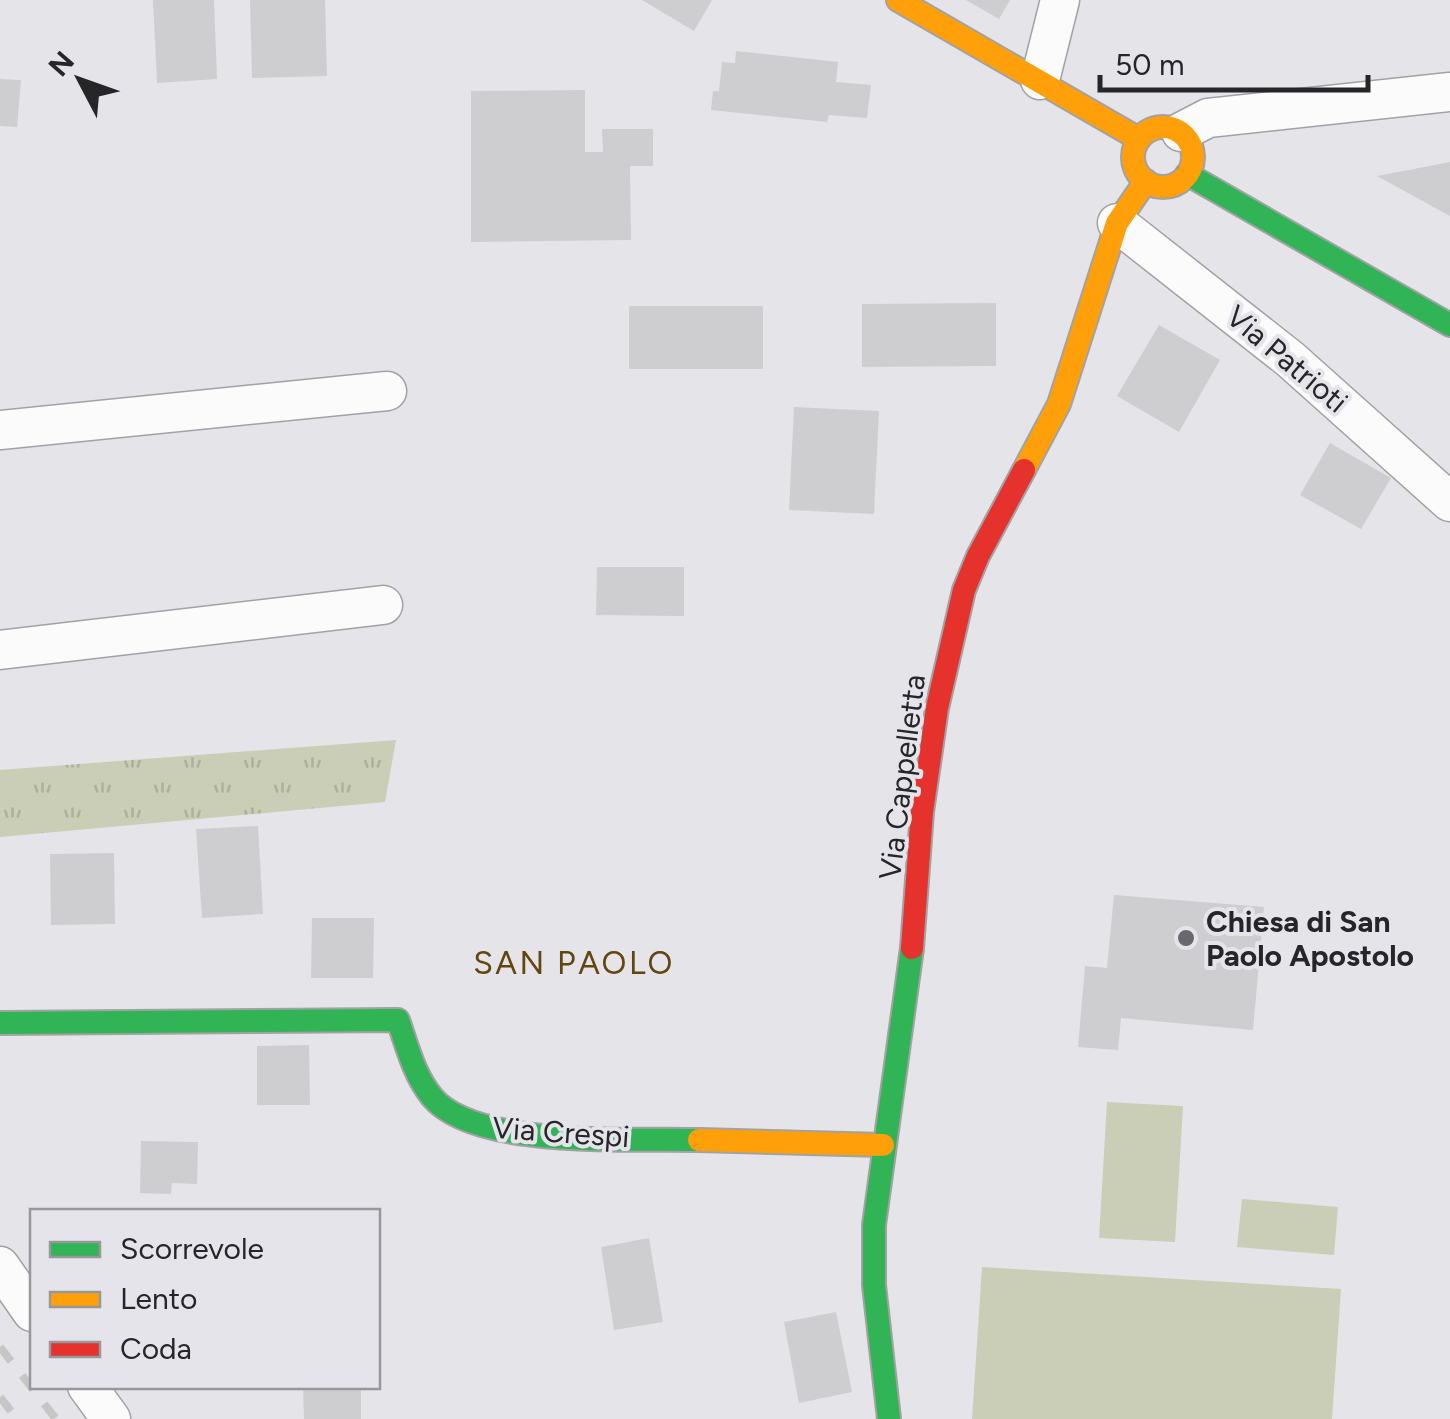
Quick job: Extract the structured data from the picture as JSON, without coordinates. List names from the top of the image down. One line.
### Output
{"streets":{"street":["Via Patrioti","Via Cappelletta","Via Crespi"]},"crossings":[["Via Patrioti","Via Cappelletta"],["Via Cappelletta","Via Crespi"]],"districts":["SAN PAOLO"],"places":["Chiesa di San Paolo Apostolo"],"legend":["Scorrevole","Lento","Coda"],"scale_bar":"50 m","north":"top left"}
